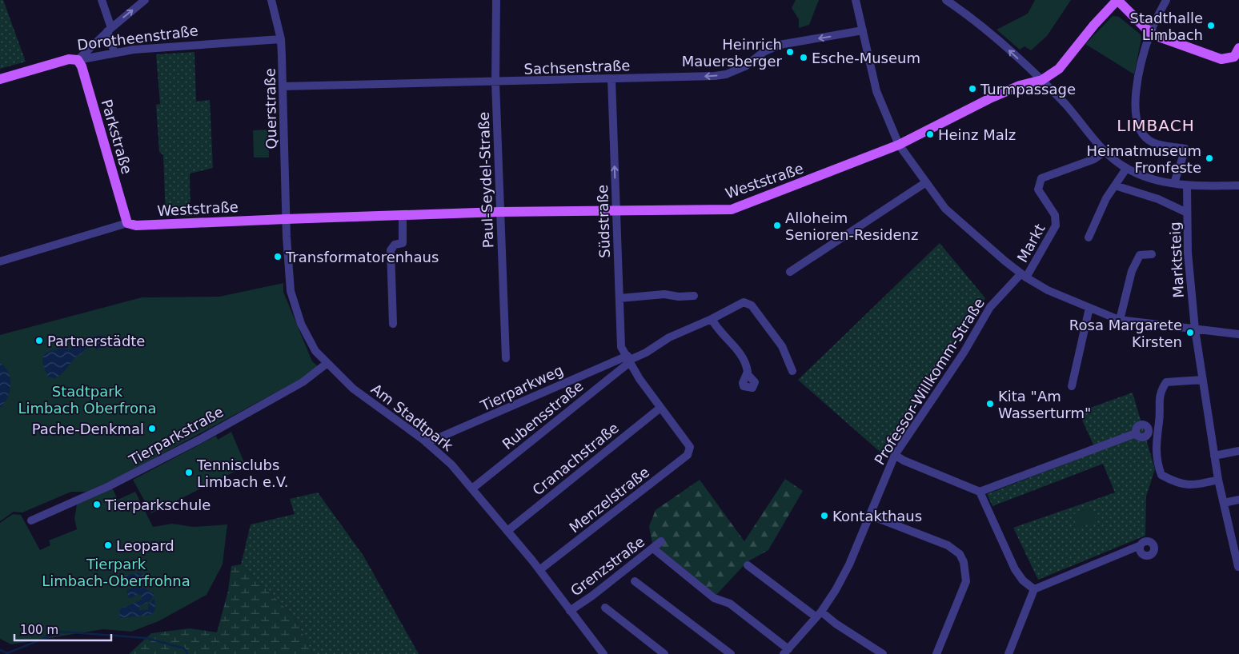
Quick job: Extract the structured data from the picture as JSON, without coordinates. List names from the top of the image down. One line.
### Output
{"streets":{"main road":["Dorotheenstraße","Parkstraße","Weststraße"],"street":["Sachsenstraße","Querstraße","Paul-Seydel-Straße","Südstraße","Markt","Marktsteig","Professor-Willkomm-Straße","Tierparkweg","Rubensstraße","Am Stadtpark","Tierparkstraße","Cranachstraße","Menzelstraße","Grenzstraße"]},"crossings":[["Dorotheenstraße","Querstraße"],["Dorotheenstraße","Parkstraße"],["Sachsenstraße","Querstraße"],["Sachsenstraße","Paul-Seydel-Straße"],["Sachsenstraße","Südstraße"],["Querstraße","Weststraße"],["Querstraße","Am Stadtpark"],["Parkstraße","Weststraße"],["Paul-Seydel-Straße","Weststraße"],["Weststraße","Südstraße"],["Weststraße","Am Stadtpark"],["Südstraße","Tierparkweg"],["Südstraße","Rubensstraße"],["Südstraße","Cranachstraße"],["Südstraße","Menzelstraße"],["Markt","Professor-Willkomm-Straße"],["Professor-Willkomm-Straße","Grenzstraße"],["Tierparkweg","Rubensstraße"],["Tierparkweg","Am Stadtpark"],["Rubensstraße","Am Stadtpark"],["Am Stadtpark","Tierparkstraße"],["Am Stadtpark","Cranachstraße"],["Am Stadtpark","Menzelstraße"],["Am Stadtpark","Grenzstraße"]],"one_way":["Sachsenstraße"],"districts":["LIMBACH"],"parks":["Stadtpark Limbach Oberfrona","Tierpark Limbach-Oberfrohna"],"places":["Stadthalle Limbach","Heinrich Mauersberger","Esche-Museum","Turmpassage","Heinz Malz","Heimatmuseum Fronfeste","Alloheim Senioren-Residenz","Transformatorenhaus","Rosa Margarete Kirsten","Partnerstädte","Kita \"Am Wasserturm\"","Pache-Denkmal","Tennisclubs Limbach e.V.","Tierparkschule","Kontakthaus","Leopard"],"scale_bar":"100 m"}
